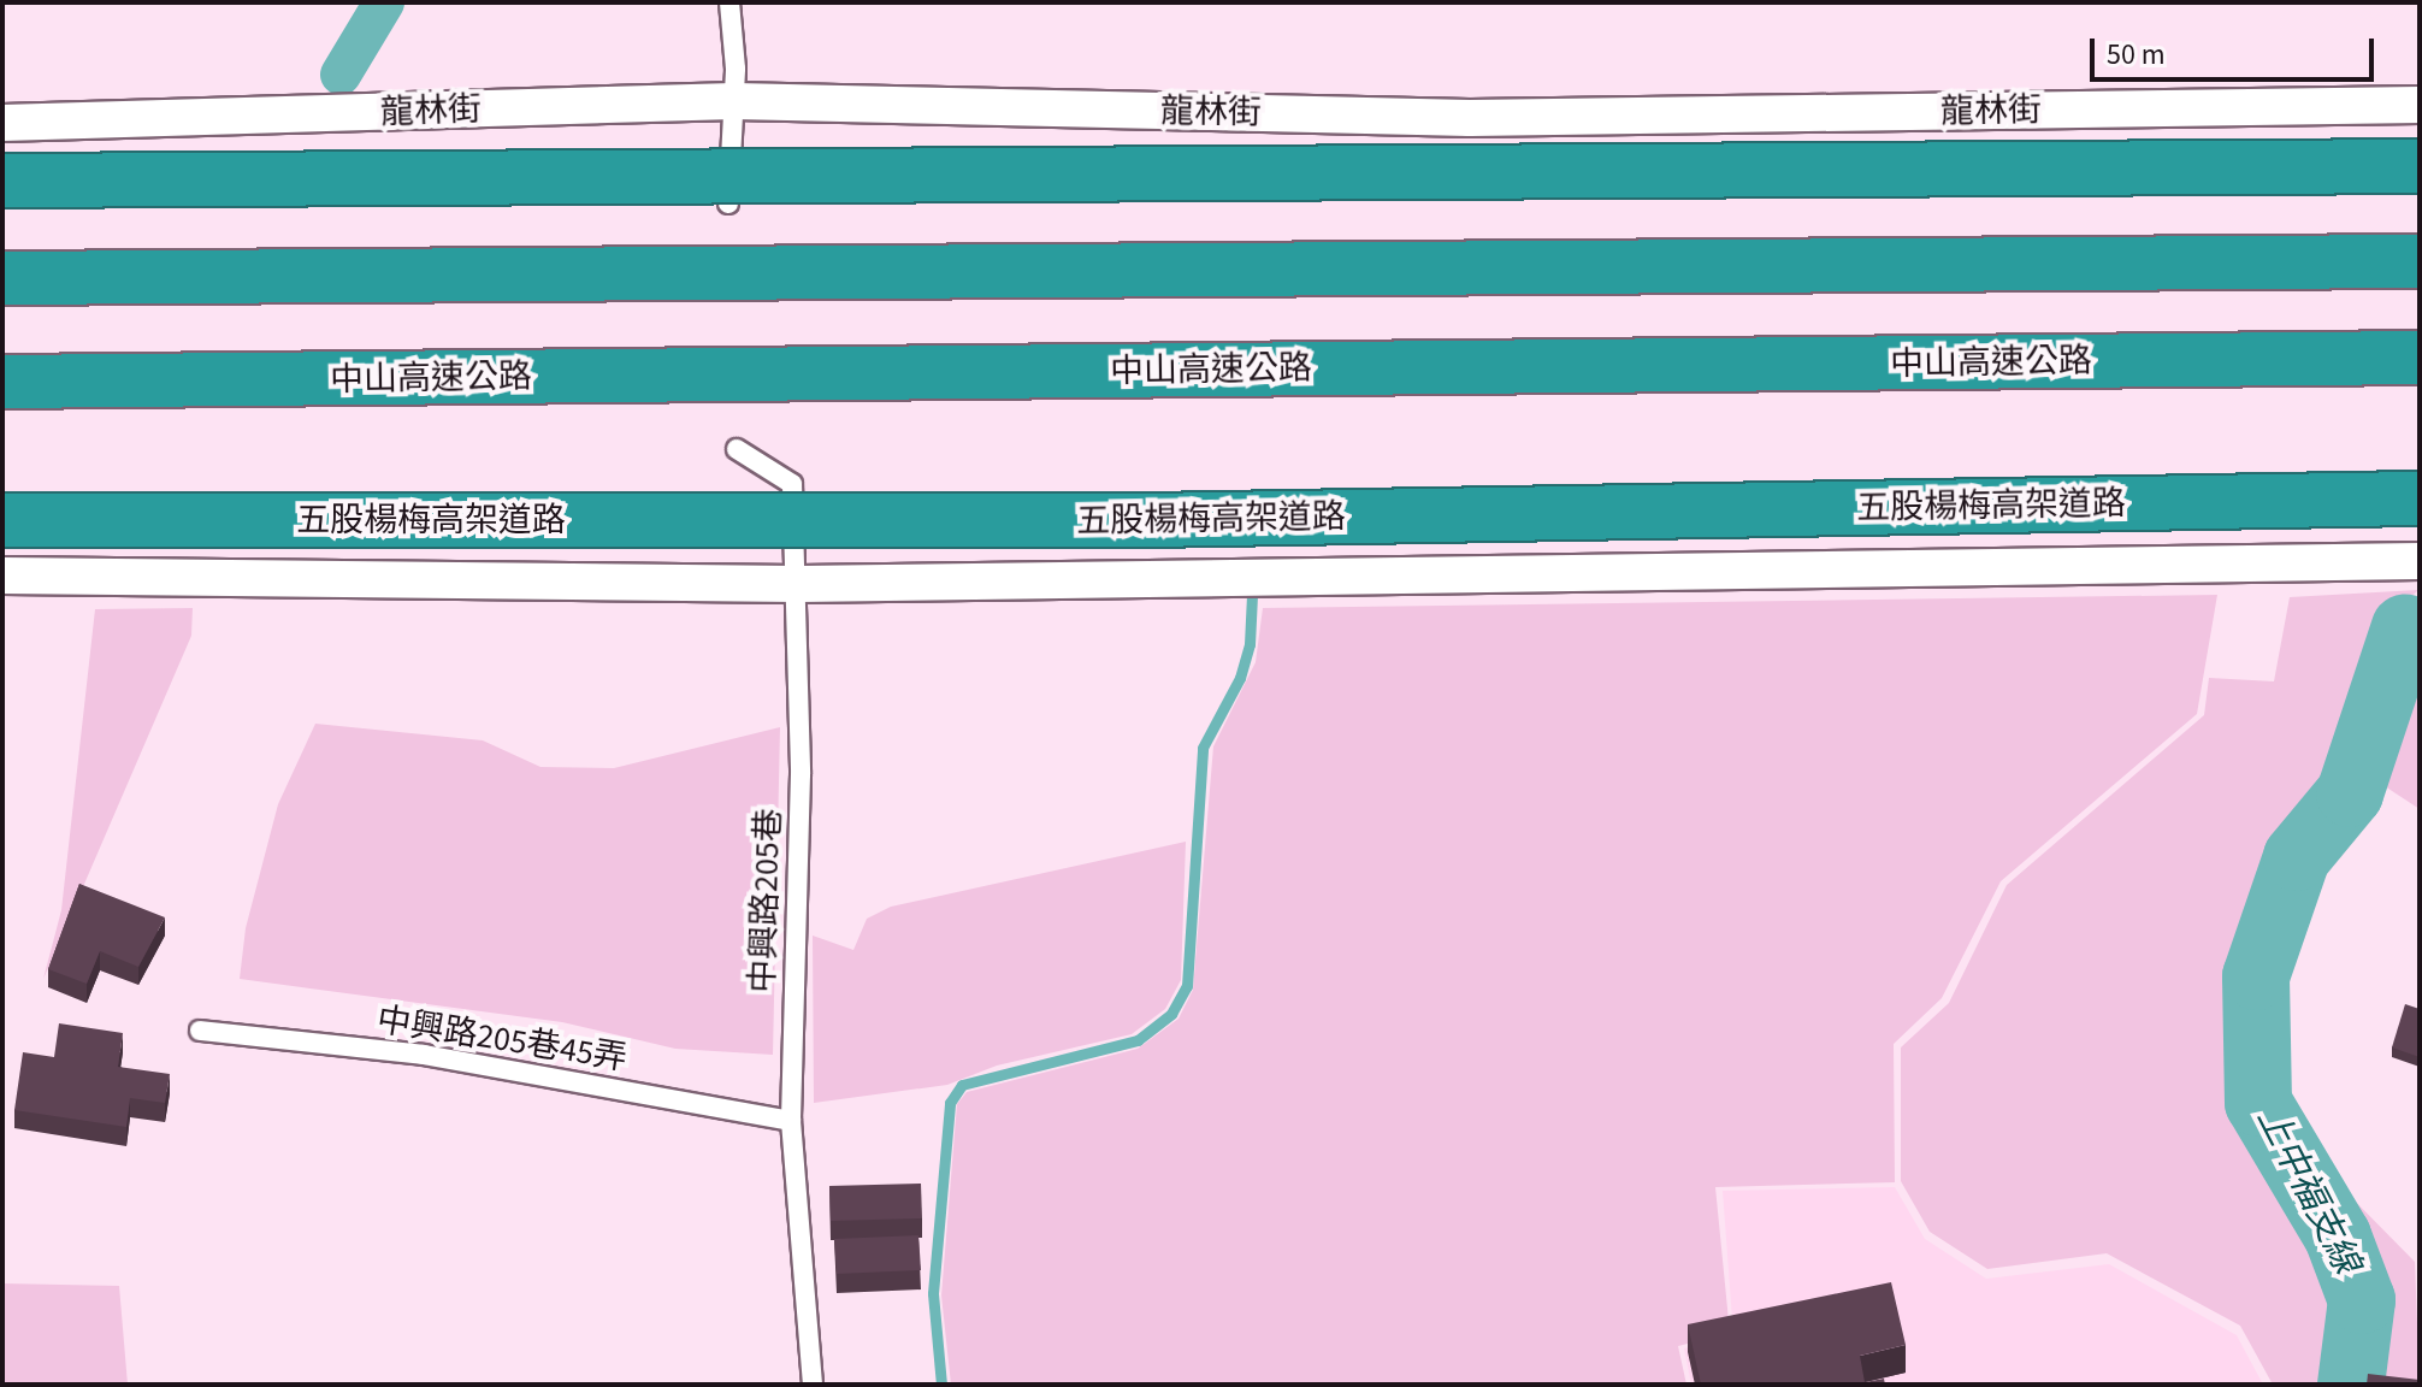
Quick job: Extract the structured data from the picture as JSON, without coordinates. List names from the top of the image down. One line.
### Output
{"streets":{"highway":["中山高速公路","五股楊梅高架道路"],"street":["龍林街"],"lane":["中興路205巷","中興路205巷45弄"]},"crossings":[["中興路205巷","中興路205巷45弄"]],"water":["上中福支線"],"scale_bar":"50 m"}
